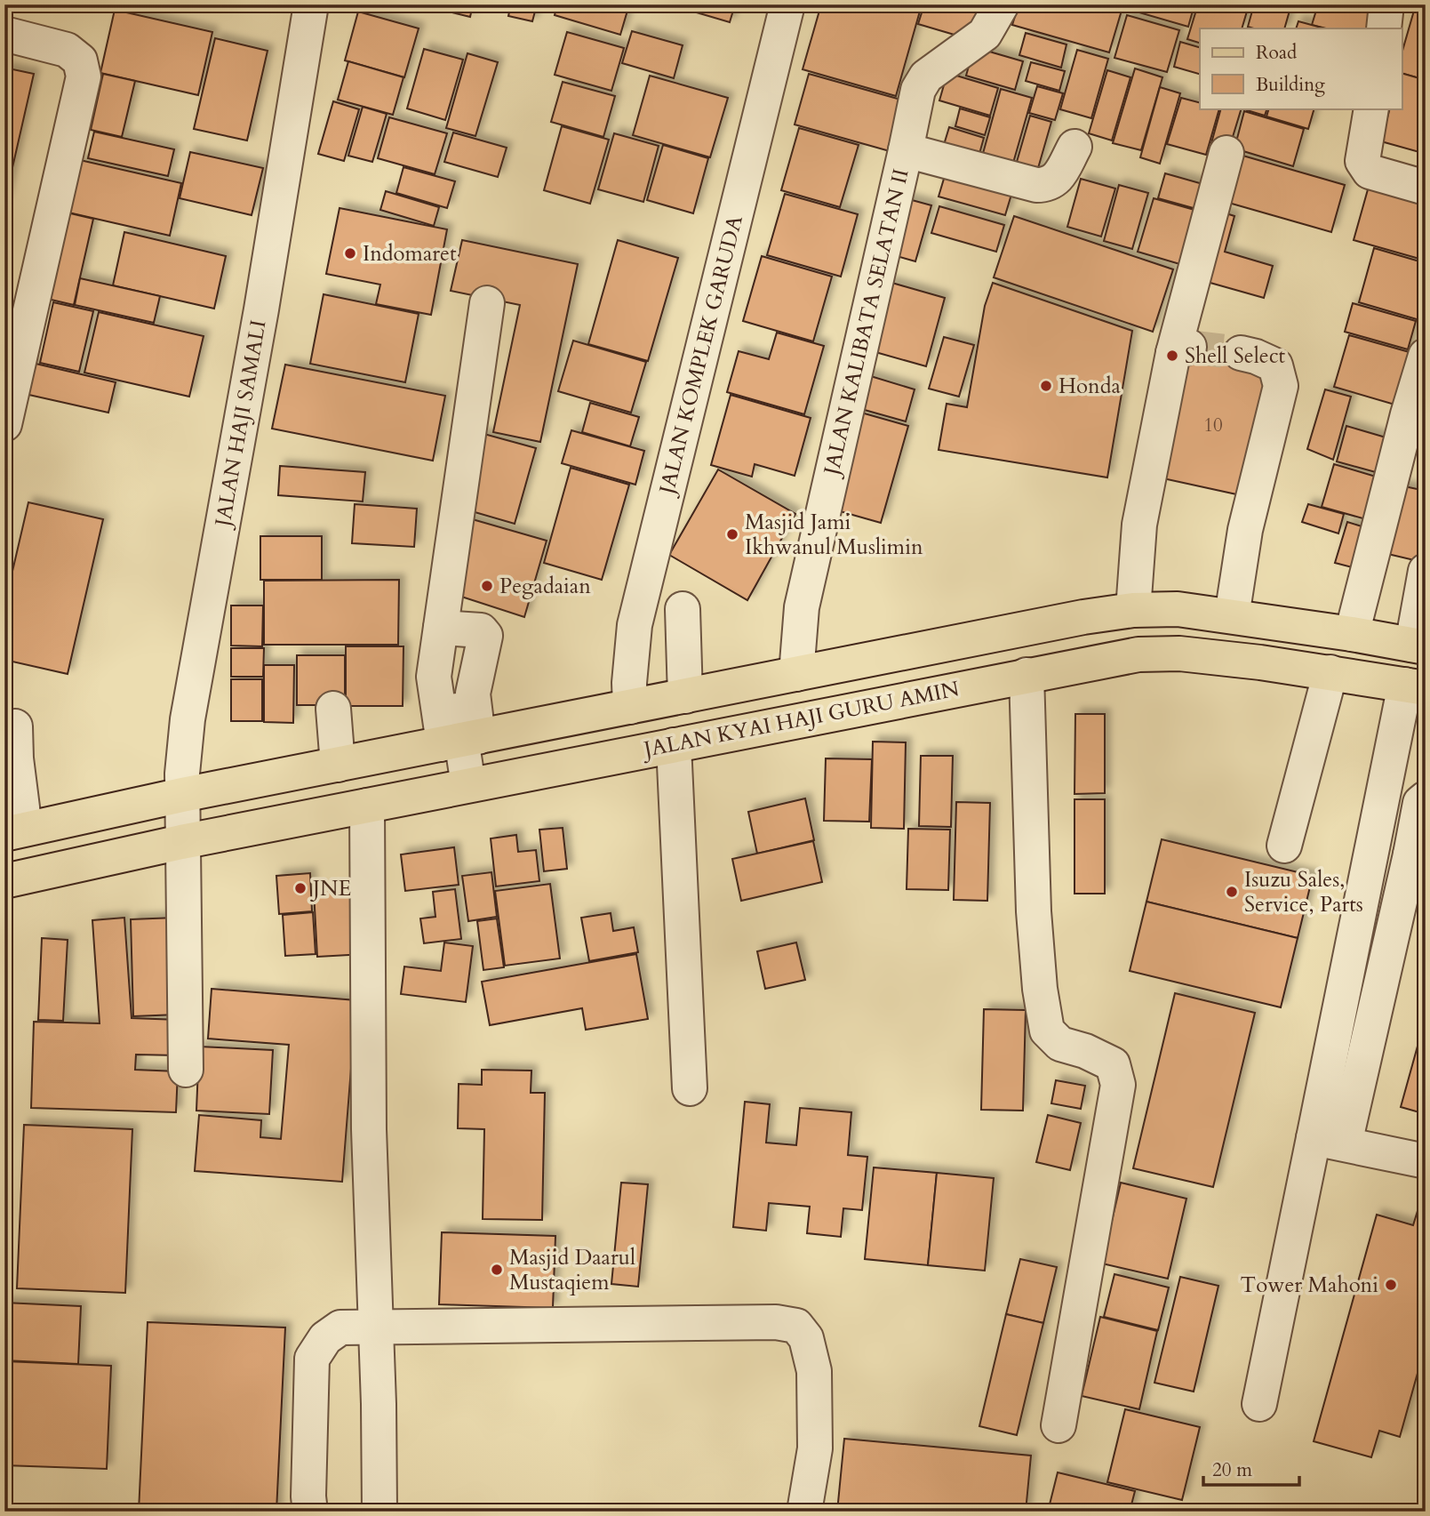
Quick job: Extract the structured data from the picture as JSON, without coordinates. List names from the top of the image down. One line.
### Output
{"streets":{"main road":["JALAN KYAI HAJI GURU AMIN"],"street":["JALAN KALIBATA SELATAN II","JALAN KOMPLEK GARUDA","JALAN HAJI SAMALI"]},"crossings":[["JALAN KALIBATA SELATAN II","JALAN KYAI HAJI GURU AMIN"],["JALAN KOMPLEK GARUDA","JALAN KYAI HAJI GURU AMIN"],["JALAN HAJI SAMALI","JALAN KYAI HAJI GURU AMIN"]],"places":["Indomaret","Shell Select","Honda","Masjid Jami Ikhwanul Muslimin","Pegadaian","JNE","Isuzu Sales, Service, Parts","Masjid Daarul Mustaqiem","Tower Mahoni"],"house_numbers":["10"],"legend":["Road","Building"],"scale_bar":"20 m"}
